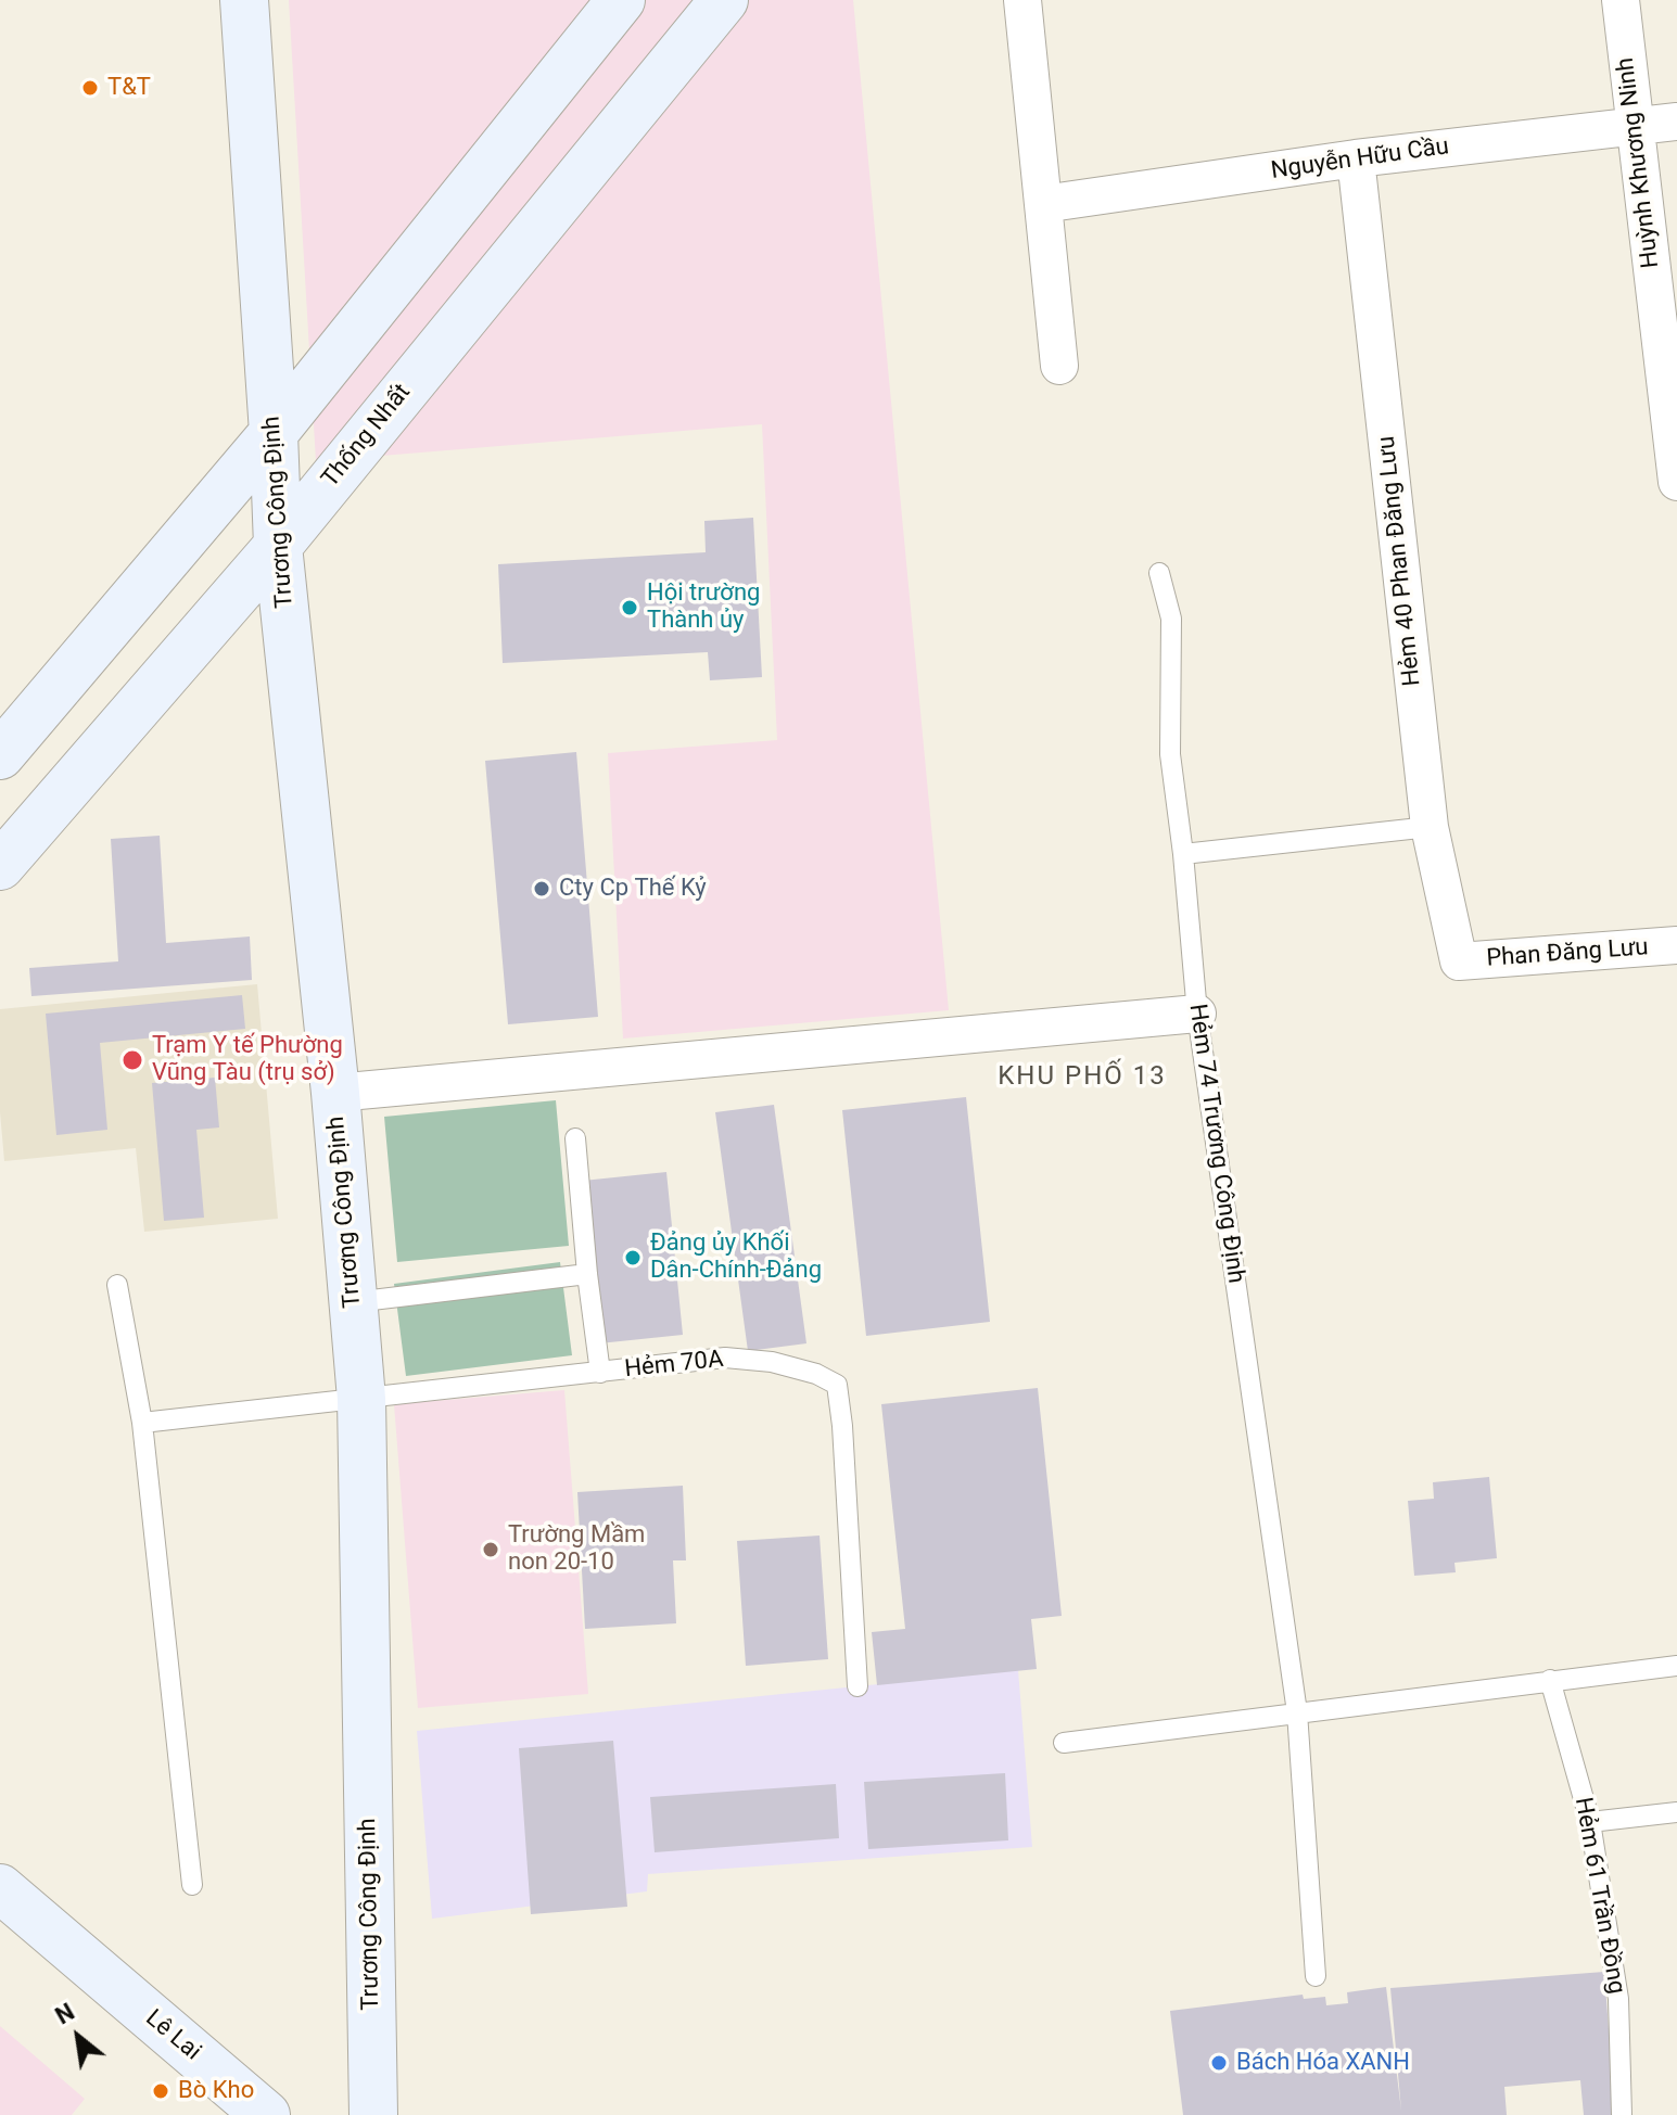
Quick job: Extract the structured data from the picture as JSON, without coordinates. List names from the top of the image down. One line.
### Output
{"streets":{"main road":["Thống Nhất","Trương Công Định","Lê Lai"],"street":["Nguyễn Hữu Cầu","Huỳnh Khương Ninh","Hẻm 40 Phan Đăng Lưu","Phan Đăng Lưu"],"lane":["Hẻm 74 Trương Công Định","Hẻm 70A","Hẻm 61 Trần Đồng"]},"crossings":[["Nguyễn Hữu Cầu","Huỳnh Khương Ninh"],["Nguyễn Hữu Cầu","Hẻm 40 Phan Đăng Lưu"],["Thống Nhất","Trương Công Định"],["Trương Công Định","Hẻm 70A"],["Hẻm 40 Phan Đăng Lưu","Phan Đăng Lưu"]],"districts":["KHU PHỐ 13"],"places":["T&T","Hội trường Thành ủy","Cty Cp Thế Kỷ","Trạm Y tế Phường Vũng Tàu (trụ sở)","Đảng ủy Khối Dân-Chính-Đảng","Trường Mầm non 20-10","Bách Hóa XANH","Bò Kho"],"north":"top left"}
